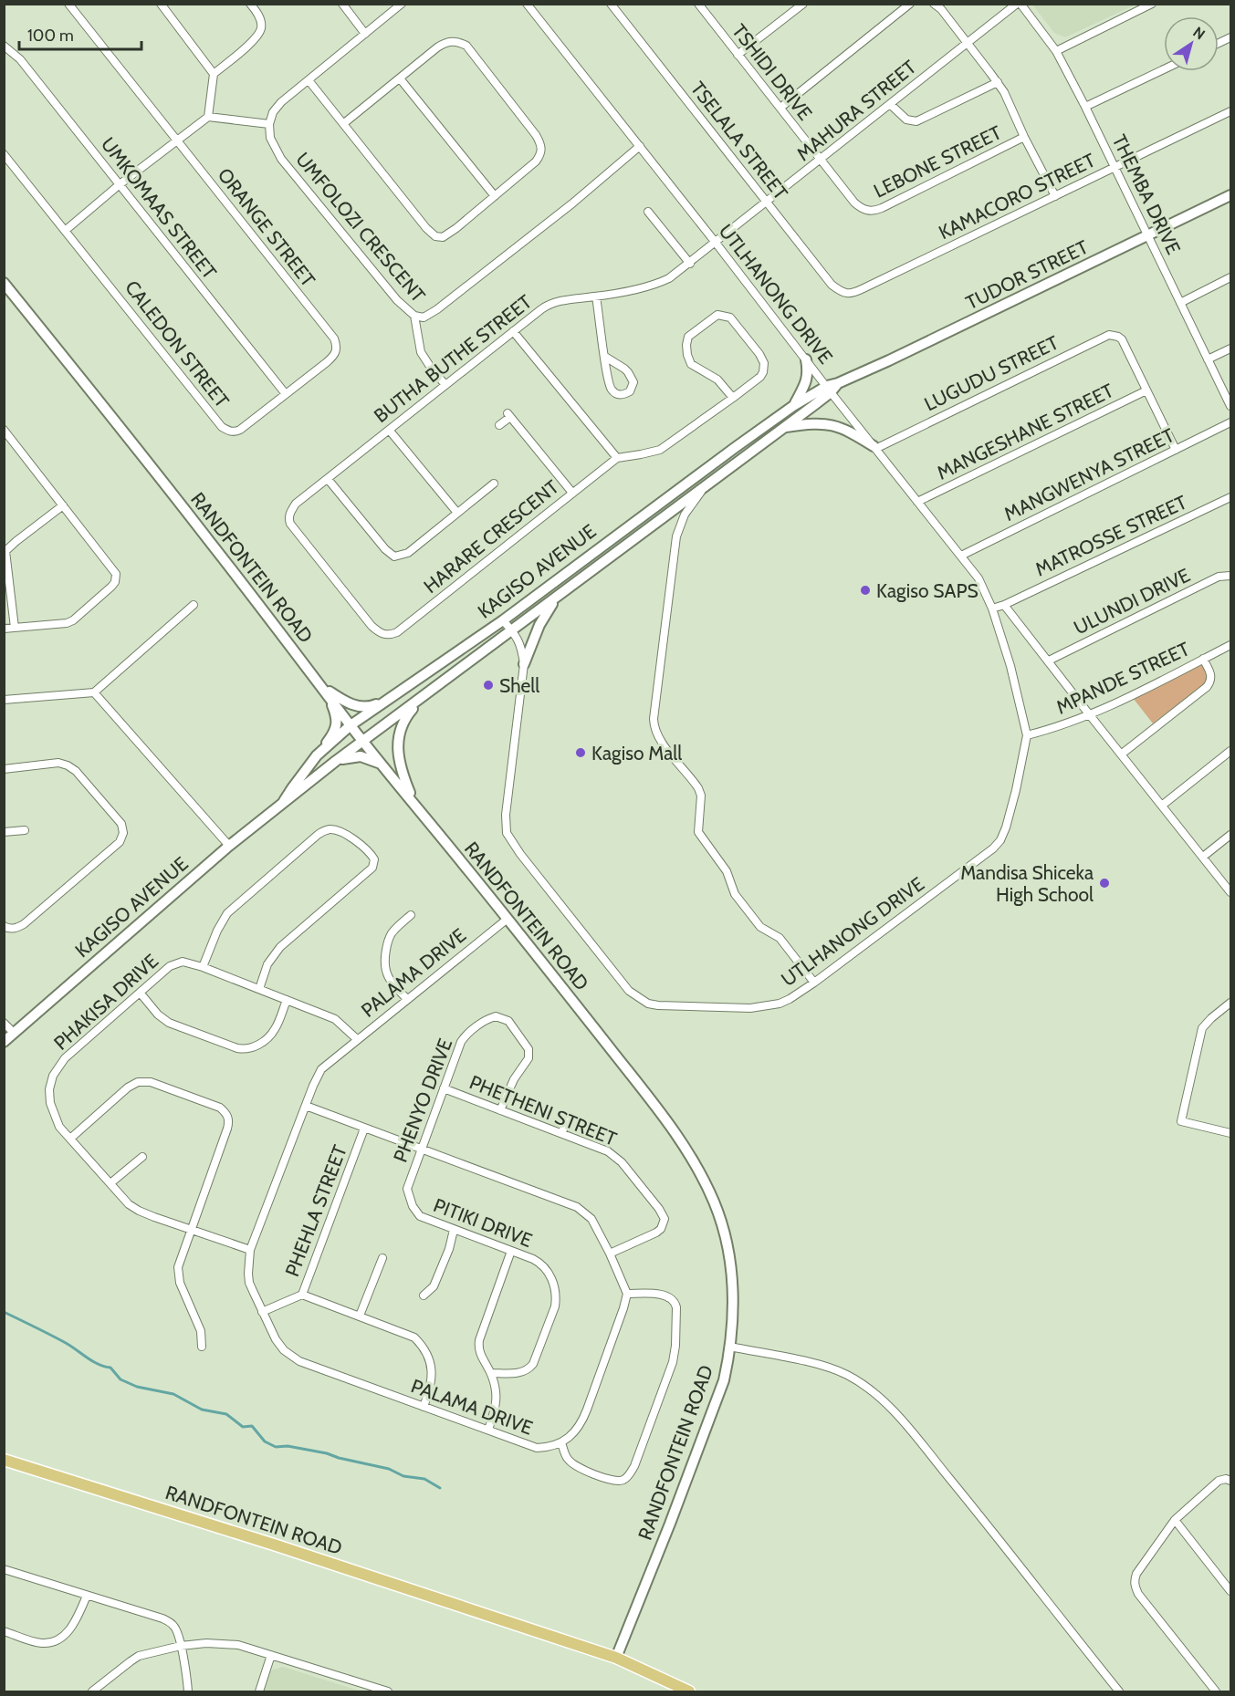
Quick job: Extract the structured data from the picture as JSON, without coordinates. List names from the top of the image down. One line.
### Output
{"streets":{"main road":["RANDFONTEIN ROAD"],"street":["TSHIDI DRIVE","MAHURA STREET","TSELALA STREET","LEBONE STREET","THEMBA DRIVE","KAMACORO STREET","UMKOMAAS STREET","ORANGE STREET","UMFOLOZI CRESCENT","TUDOR STREET","UTLHANONG DRIVE","CALEDON STREET","BUTHA BUTHE STREET","LUGUDU STREET","MANGESHANE STREET","MANGWENYA STREET","MATROSSE STREET","HARARE CRESCENT","KAGISO AVENUE","ULUNDI DRIVE","MPANDE STREET","PALAMA DRIVE","PHAKISA DRIVE","PHENYO DRIVE","PHETHENI STREET","PHEHLA STREET","PITIKI DRIVE"]},"crossings":[["TSHIDI DRIVE","MAHURA STREET"],["TSHIDI DRIVE","LEBONE STREET"],["MAHURA STREET","TSELALA STREET"],["MAHURA STREET","LEBONE STREET"],["MAHURA STREET","THEMBA DRIVE"],["MAHURA STREET","UTLHANONG DRIVE"],["MAHURA STREET","BUTHA BUTHE STREET"],["TSELALA STREET","KAMACORO STREET"],["THEMBA DRIVE","KAMACORO STREET"],["THEMBA DRIVE","TUDOR STREET"],["UMKOMAAS STREET","CALEDON STREET"],["ORANGE STREET","CALEDON STREET"],["UMFOLOZI CRESCENT","UTLHANONG DRIVE"],["TUDOR STREET","UTLHANONG DRIVE"],["TUDOR STREET","KAGISO AVENUE"],["UTLHANONG DRIVE","BUTHA BUTHE STREET"],["UTLHANONG DRIVE","LUGUDU STREET"],["UTLHANONG DRIVE","MANGESHANE STREET"],["UTLHANONG DRIVE","MANGWENYA STREET"],["UTLHANONG DRIVE","KAGISO AVENUE"],["UTLHANONG DRIVE","MPANDE STREET"],["BUTHA BUTHE STREET","HARARE CRESCENT"],["LUGUDU STREET","MANGESHANE STREET"],["RANDFONTEIN ROAD","KAGISO AVENUE"],["RANDFONTEIN ROAD","PALAMA DRIVE"],["PALAMA DRIVE","PHAKISA DRIVE"],["PALAMA DRIVE","PHEHLA STREET"],["PHENYO DRIVE","PHETHENI STREET"],["PHENYO DRIVE","PITIKI DRIVE"]],"places":["Kagiso SAPS","Shell","Kagiso Mall","Mandisa Shiceka High School"],"scale_bar":"100 m","north":"top right"}
